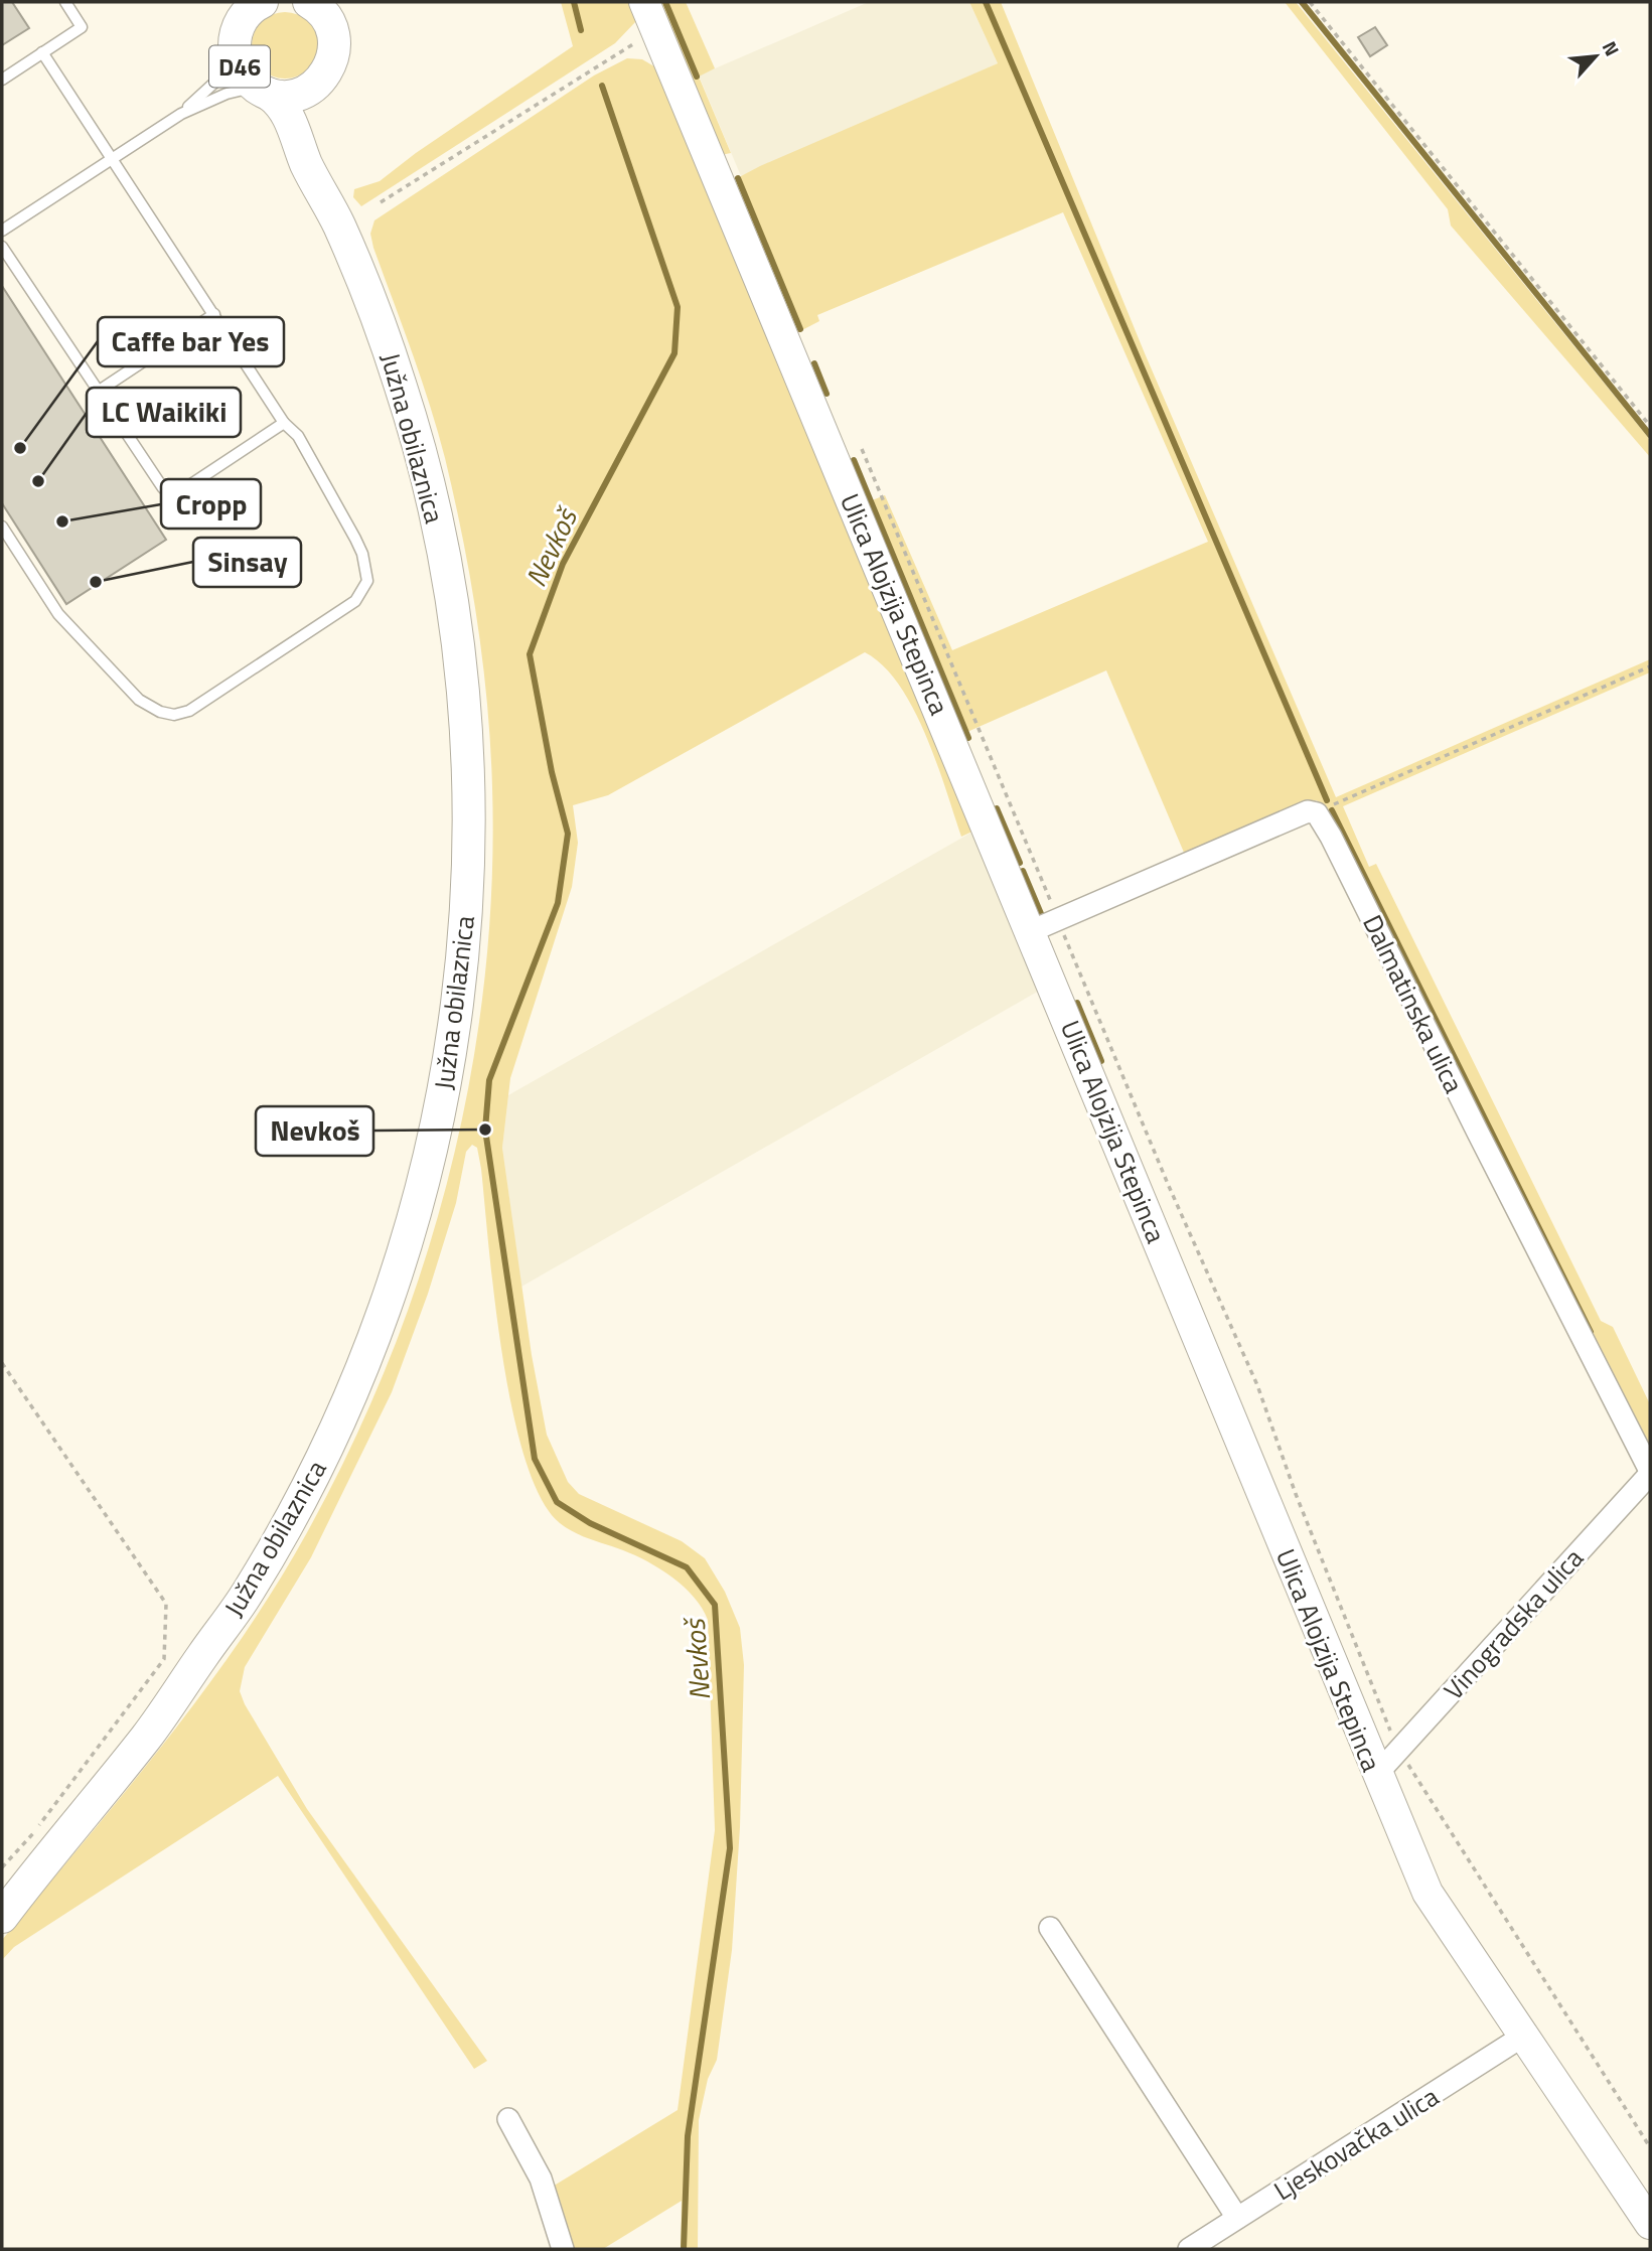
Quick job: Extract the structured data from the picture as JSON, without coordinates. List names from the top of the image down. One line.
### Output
{"streets":{"main road":["D46","Južna obilaznica","Ulica Alojzija Stepinca"],"street":["Dalmatinska ulica","Vinogradska ulica","Ljeskovačka ulica"]},"crossings":[["D46","Južna obilaznica"],["Ulica Alojzija Stepinca","Vinogradska ulica"],["Ulica Alojzija Stepinca","Ljeskovačka ulica"],["Dalmatinska ulica","Vinogradska ulica"]],"water":["Nevkoš"],"places":["Caffe bar Yes","LC Waikiki","Cropp","Sinsay","Nevkoš"],"north":"top right"}
